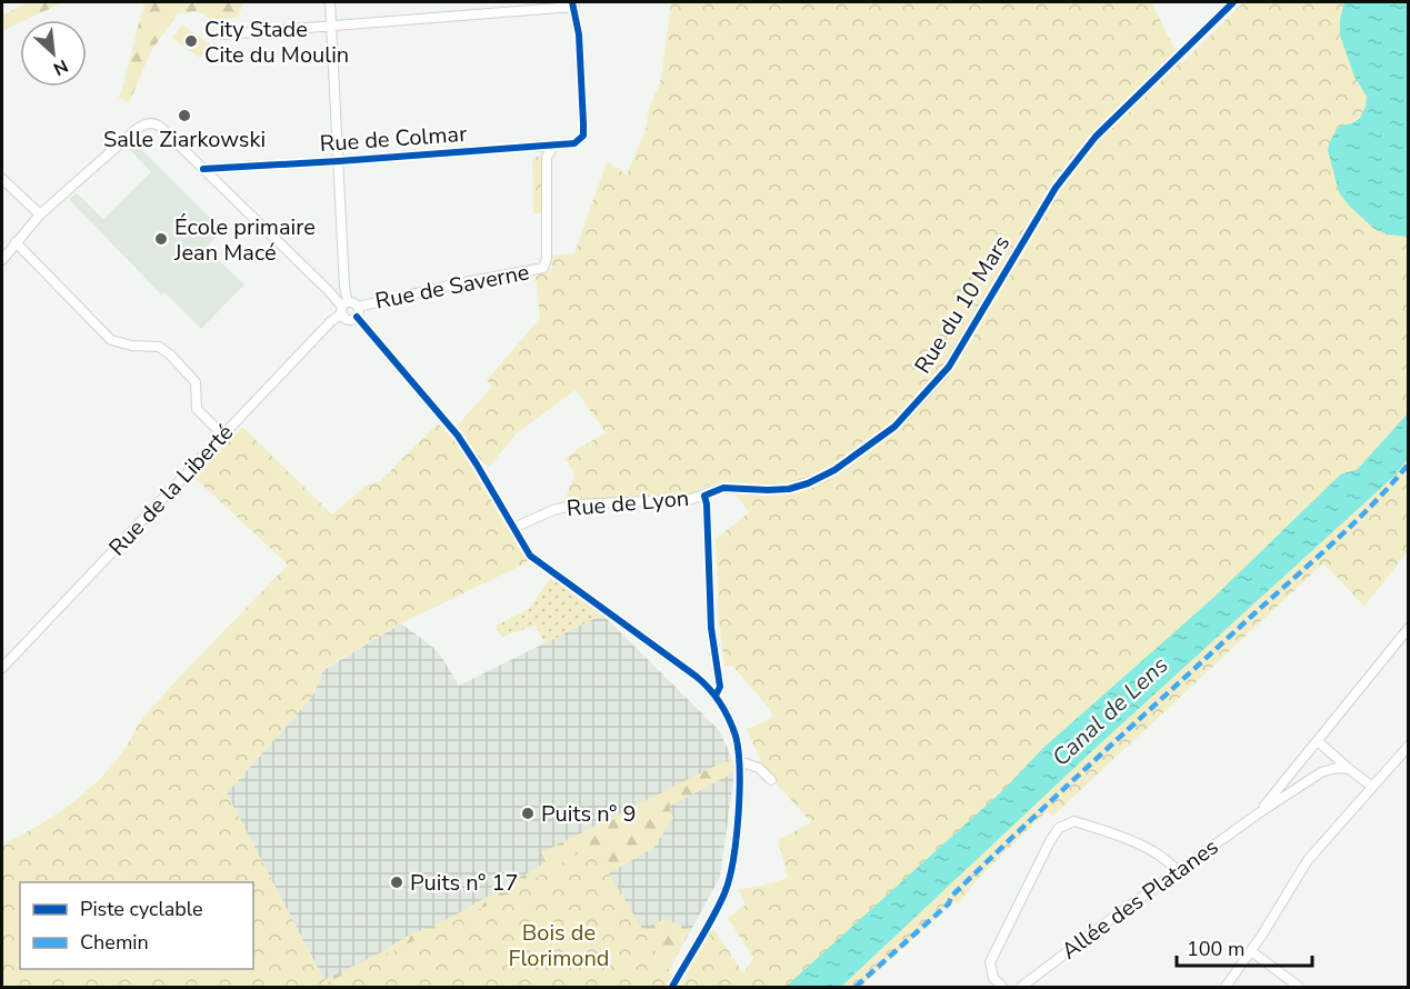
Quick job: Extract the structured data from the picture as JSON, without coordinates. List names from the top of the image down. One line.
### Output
{"streets":{"street":["Rue de Colmar","Rue de Saverne","Rue du 10 Mars","Rue de la Liberté","Rue de Lyon","Allée des Platanes"]},"crossings":[["Rue de Colmar","Rue de Saverne"],["Rue du 10 Mars","Rue de Lyon"]],"water":["Canal de Lens"],"parks":["Bois de Florimond"],"places":["City Stade Cite du Moulin","Salle Ziarkowski","École primaire Jean Macé","Puits n° 9","Puits n° 17"],"legend":["Piste cyclable","Chemin"],"scale_bar":"100 m","north":"bottom right"}
